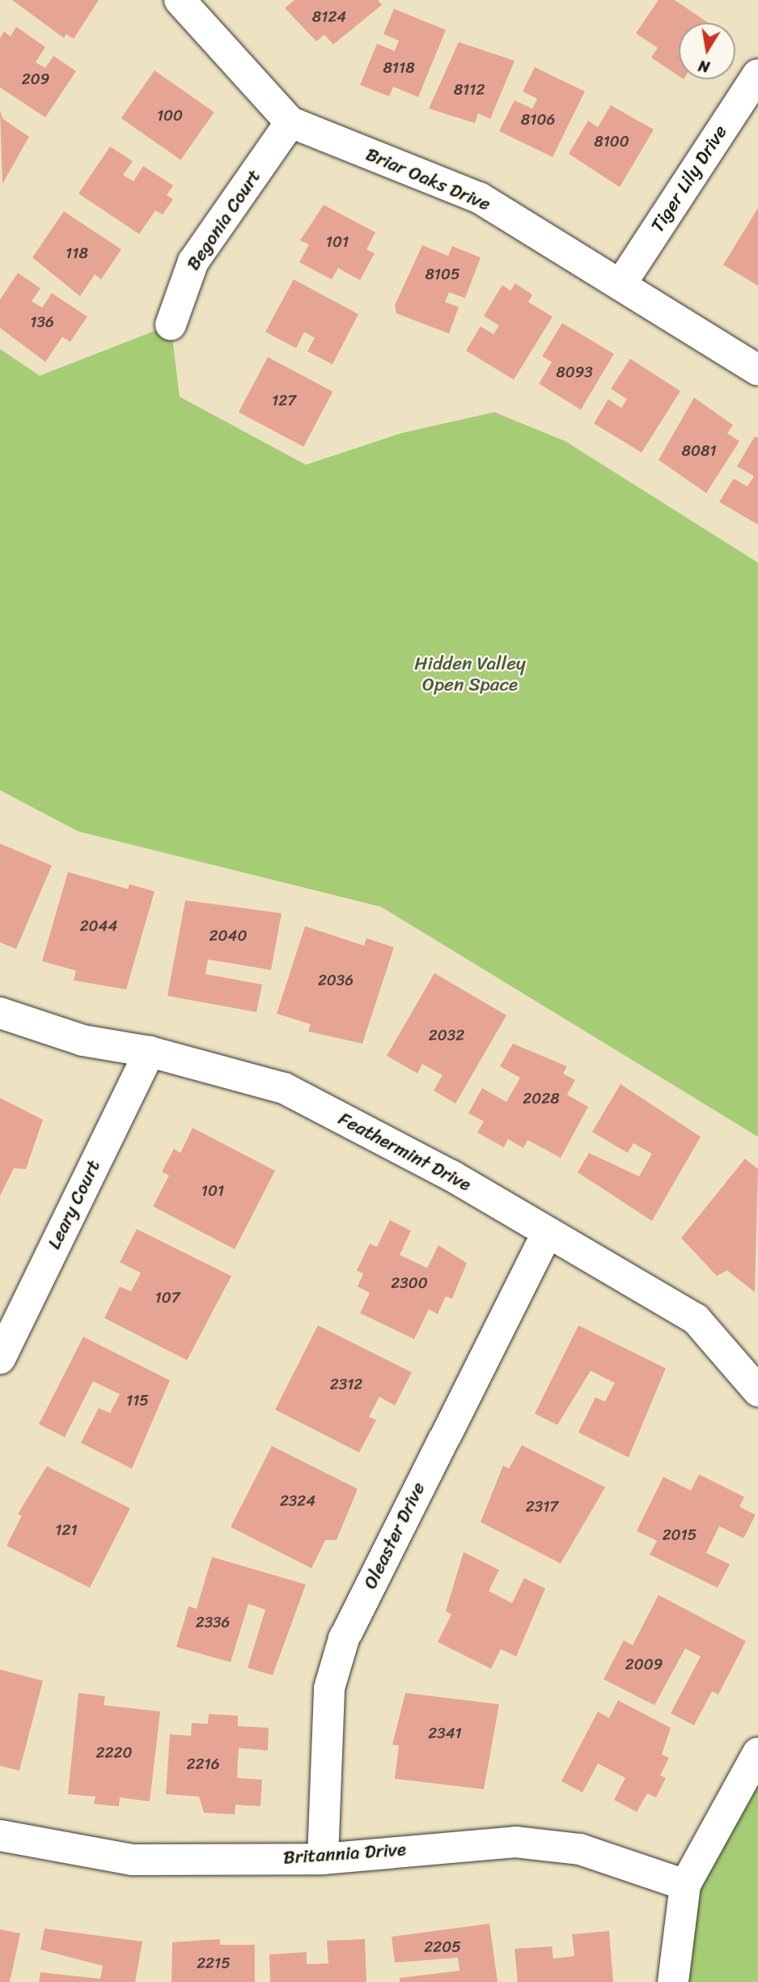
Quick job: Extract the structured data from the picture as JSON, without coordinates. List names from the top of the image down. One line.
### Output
{"streets":{"street":["Tiger Lily Drive","Briar Oaks Drive","Begonia Court","Feathermint Drive","Leary Court","Oleaster Drive","Britannia Drive"]},"crossings":[["Tiger Lily Drive","Briar Oaks Drive"],["Briar Oaks Drive","Begonia Court"],["Feathermint Drive","Leary Court"],["Feathermint Drive","Oleaster Drive"],["Oleaster Drive","Britannia Drive"]],"parks":["Hidden Valley Open Space"],"house_numbers":["8124","8118","209","8112","100","8106","8100","101","118","8105","136","8093","127","8081","2044","2040","2036","2032","2028","101","2300","107","2312","115","2324","2317","121","2015","2336","2009","2341","2220","2216","2205","2215"],"north":"bottom"}
